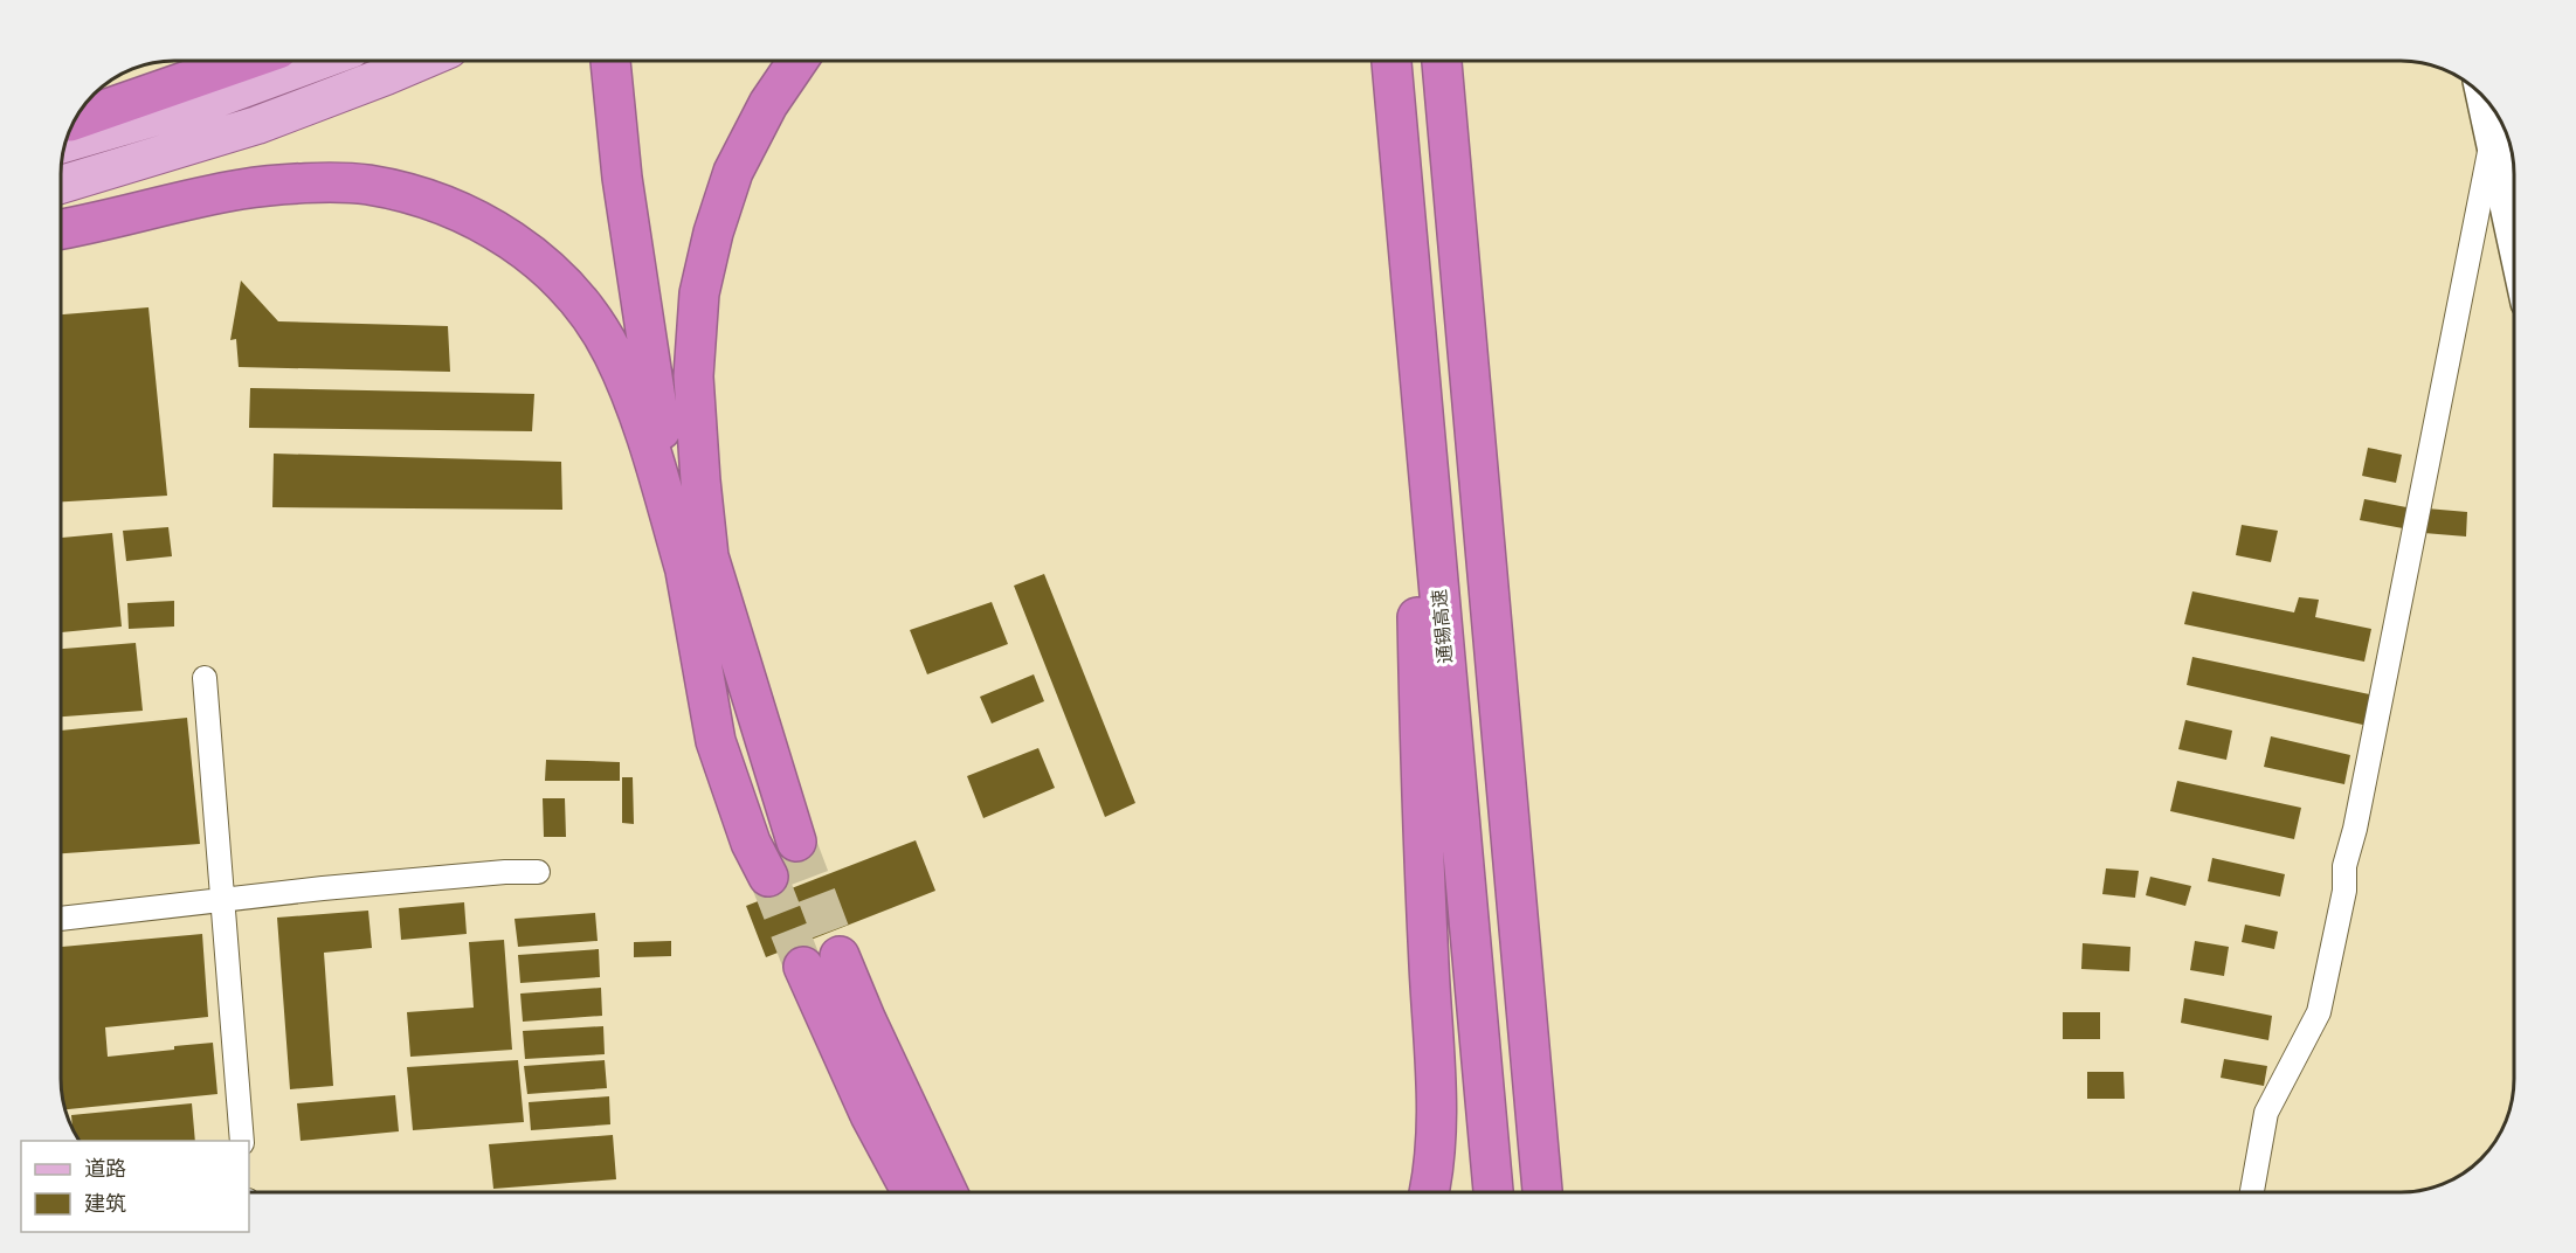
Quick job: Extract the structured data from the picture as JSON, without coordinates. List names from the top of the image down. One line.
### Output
{"streets":{"highway":["通锡高速"]},"legend":["道路","建筑"]}
